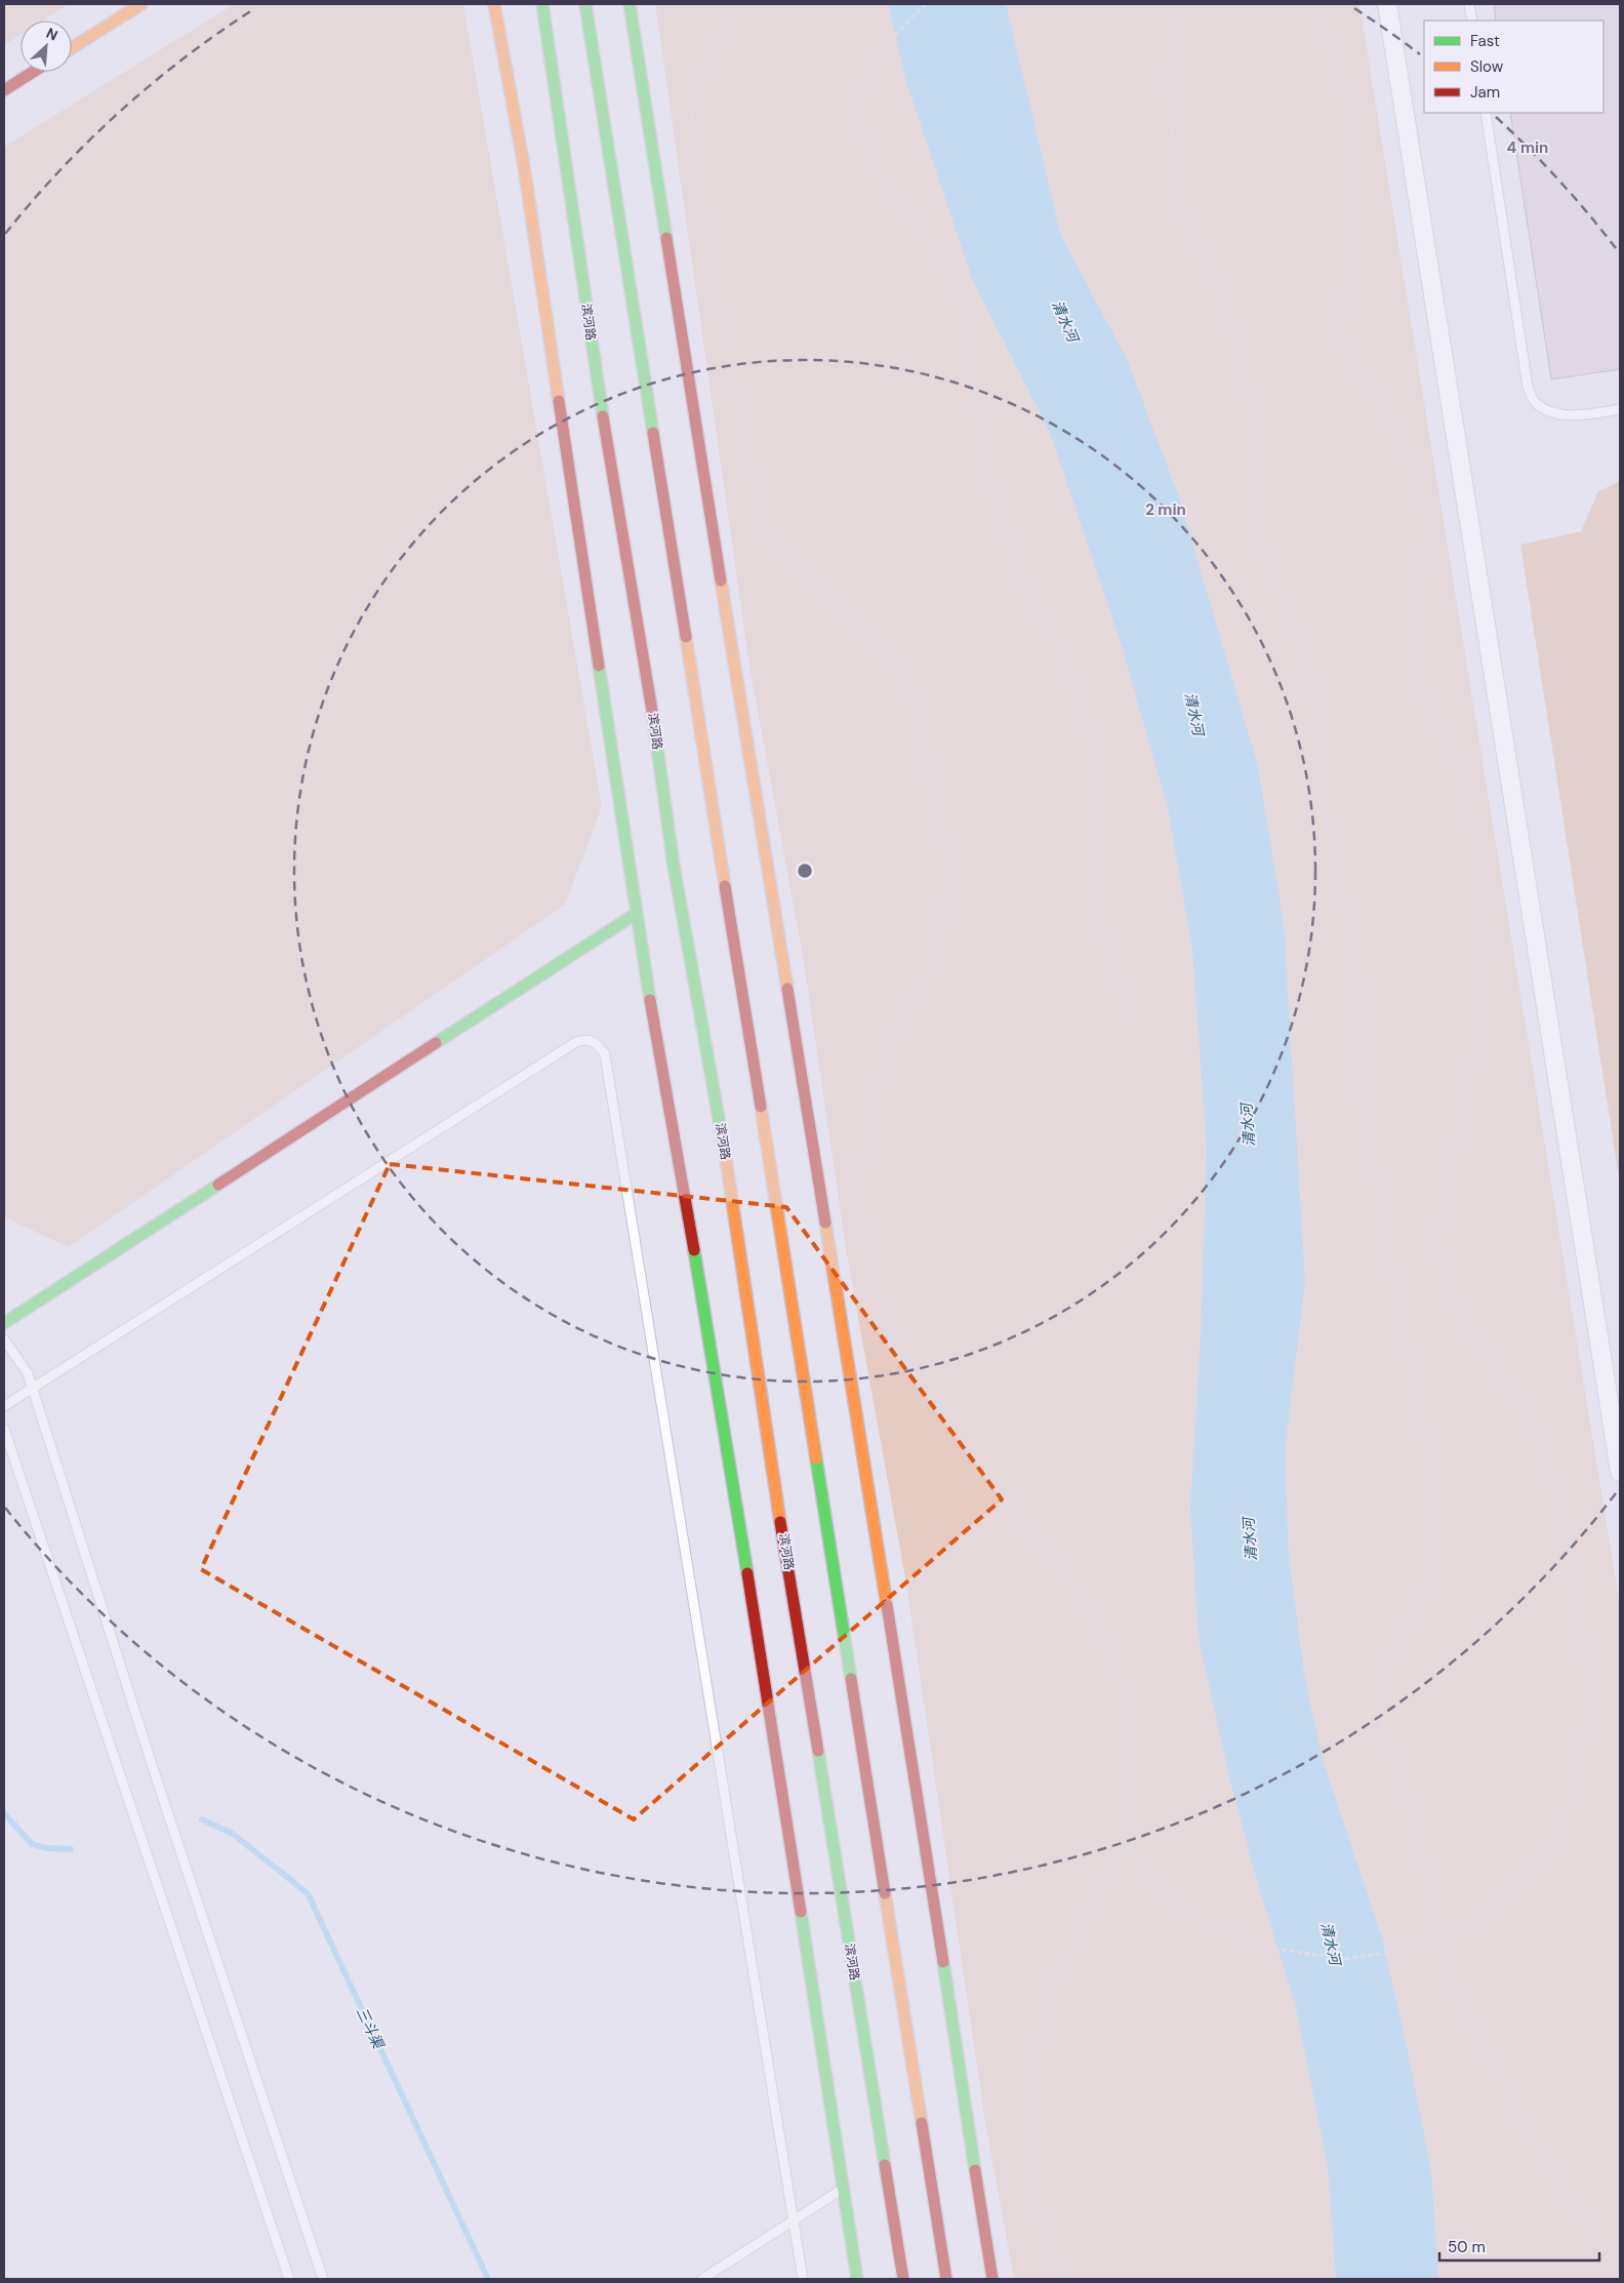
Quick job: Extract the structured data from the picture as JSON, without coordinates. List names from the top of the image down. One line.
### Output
{"streets":{"street":["滨河路"]},"water":["清水河","三斗渠"],"legend":["Fast","Slow","Jam"],"scale_bar":"50 m","north":"top right","rings":["4 min","2 min"]}
